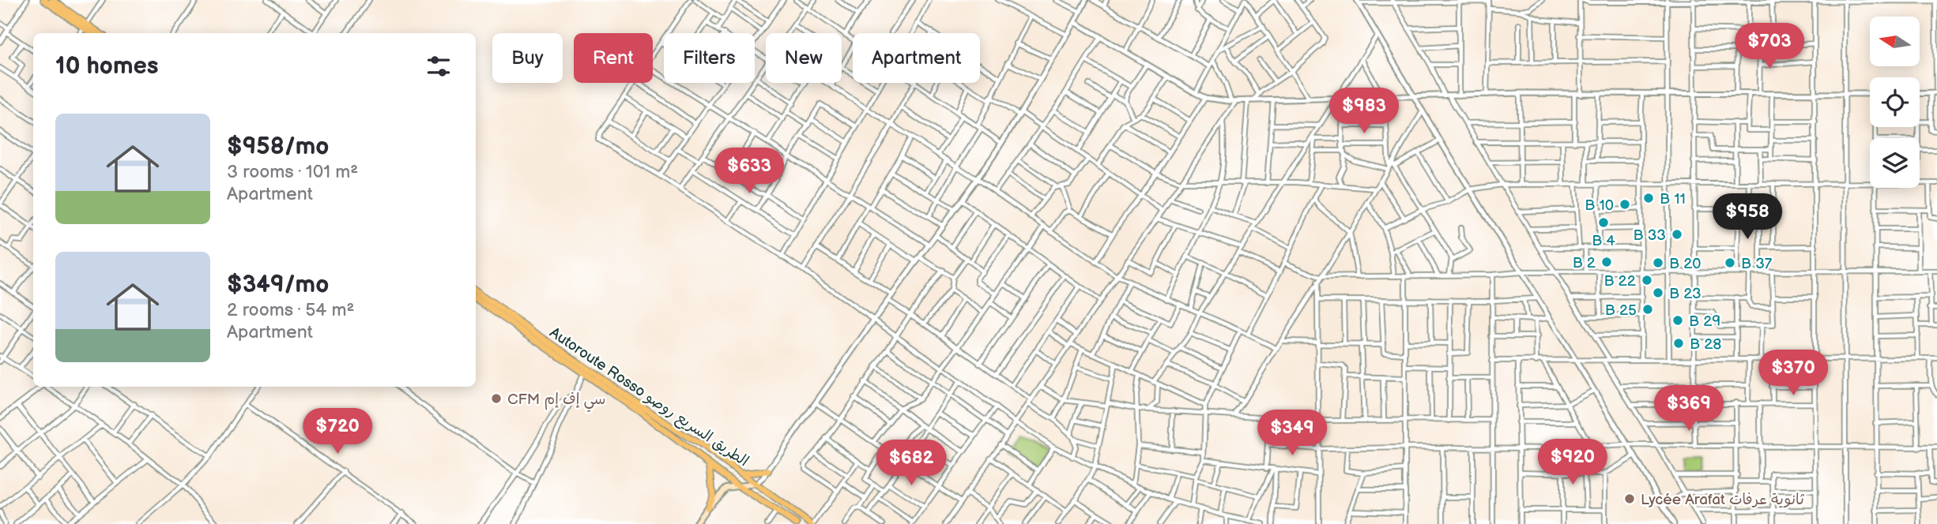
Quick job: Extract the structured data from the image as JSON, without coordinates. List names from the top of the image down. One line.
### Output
{"streets":{"highway":["Autoroute Rosso الطريق السريع روصو"]},"places":["B 11","B 10","B 4","B 33","B 2","B 20","B 37","B 22","B 23","B 25","B 29","B 28","CFM سي إف إم","Lycée Arafat ثانوية عرفات"],"north":"left","page":{"price":["$703","$983","$633","$958","$370","$369","$720","$349","$920","$682"],"chip":["Buy","Rent","Filters","New","Apartment"],"heading":"10 homes","list":[{"name":"$958/mo","note":"3 rooms · 101 m² · Apartment"},{"name":"$349/mo","note":"2 rooms · 54 m² · Apartment"}]}}
